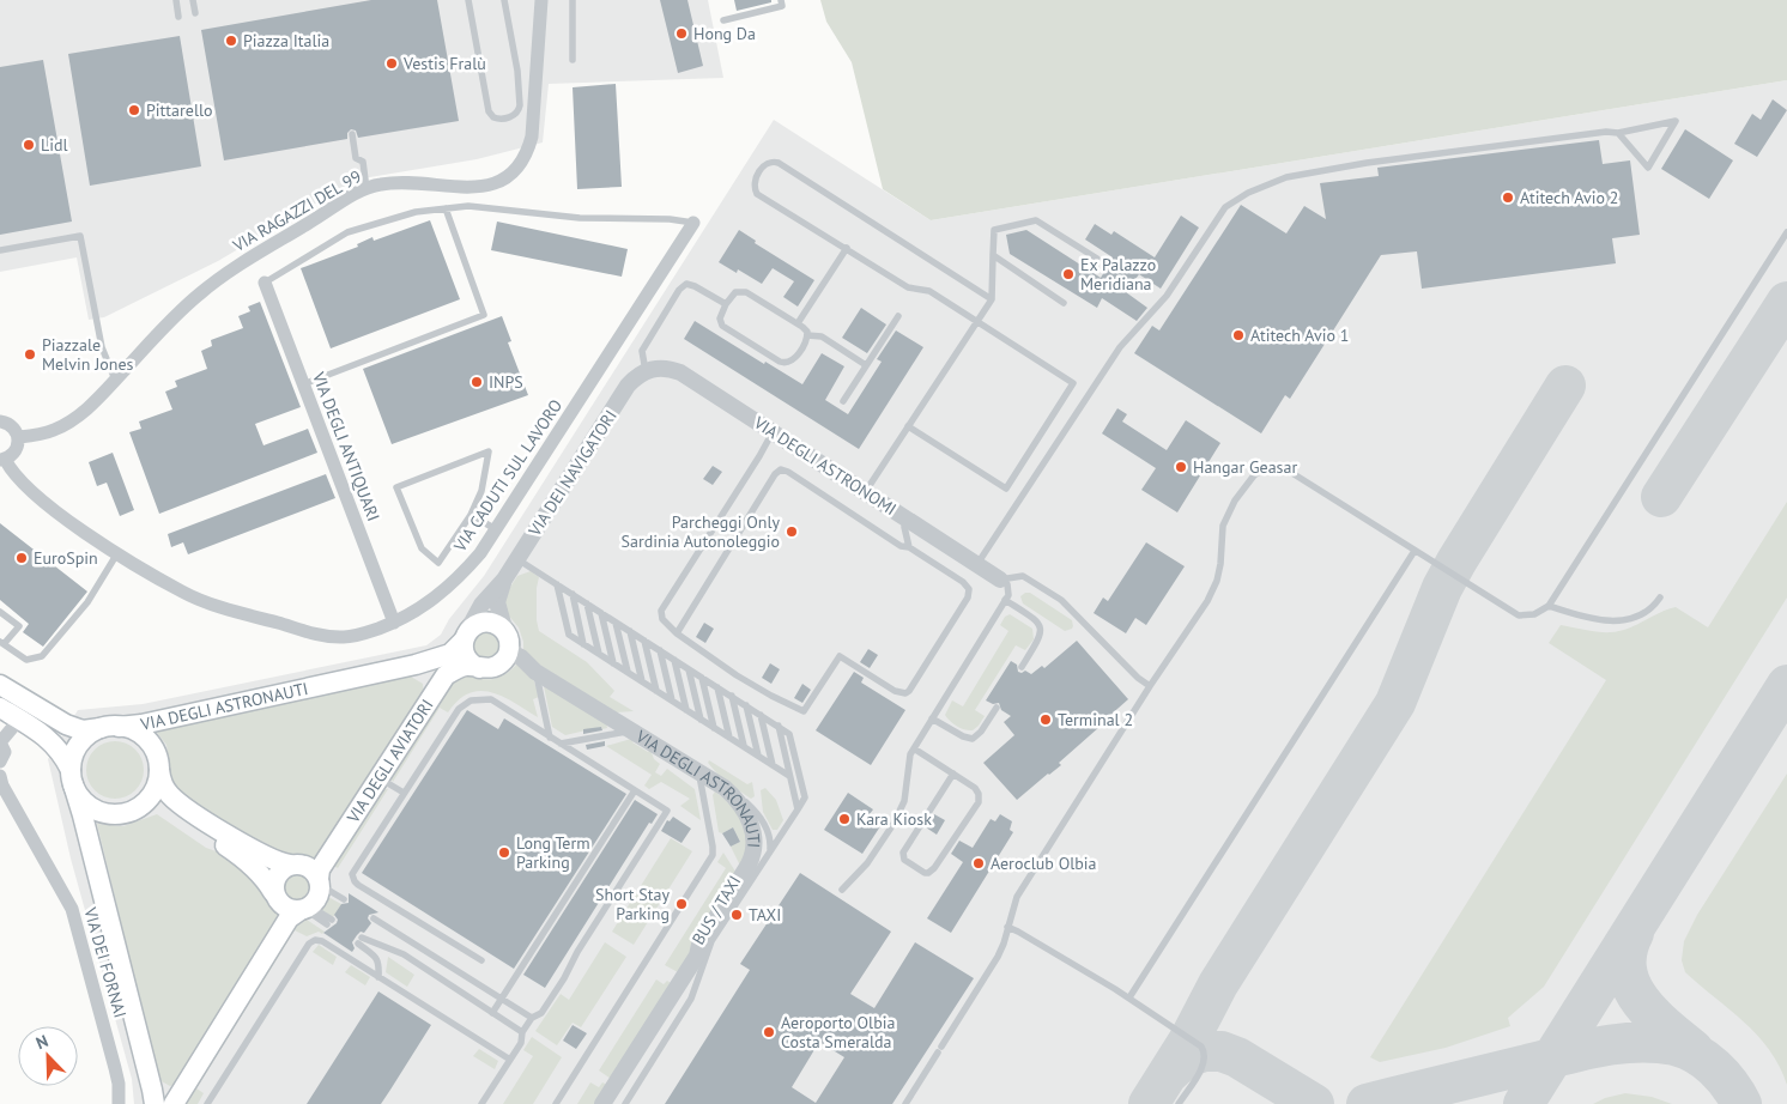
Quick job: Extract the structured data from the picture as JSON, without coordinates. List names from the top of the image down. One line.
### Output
{"streets":{"main road":["VIA DEGLI ASTRONAUTI","VIA DEGLI AVIATORI"],"street":["VIA RAGAZZI DEL 99","VIA DEGLI ANTIQUARI","VIA DEGLI ASTRONOMI","VIA DEI NAVIGATORI","VIA CADUTI SUL LAVORO","VIA DEI FORNAI"],"lane":["BUS / TAXI"]},"crossings":[["VIA DEGLI ANTIQUARI","VIA CADUTI SUL LAVORO"],["VIA DEGLI ASTRONOMI","VIA DEI NAVIGATORI"],["VIA DEI NAVIGATORI","VIA DEGLI ASTRONAUTI"],["VIA DEI NAVIGATORI","VIA DEGLI AVIATORI"],["VIA DEGLI ASTRONAUTI","VIA DEGLI AVIATORI"]],"places":["Hong Da","Piazza Italia","Vestis Fralù","Pittarello","Lidl","Atitech Avio 2","Ex Palazzo Meridiana","Atitech Avio 1","Piazzale Melvin Jones","INPS","Hangar Geasar","Parcheggi Only Sardinia Autonoleggio","EuroSpin","Terminal 2","Kara Kiosk","Long Term Parking","Aeroclub Olbia","Short Stay Parking","TAXI","Aeroporto Olbia Costa Smeralda"],"north":"top left"}
